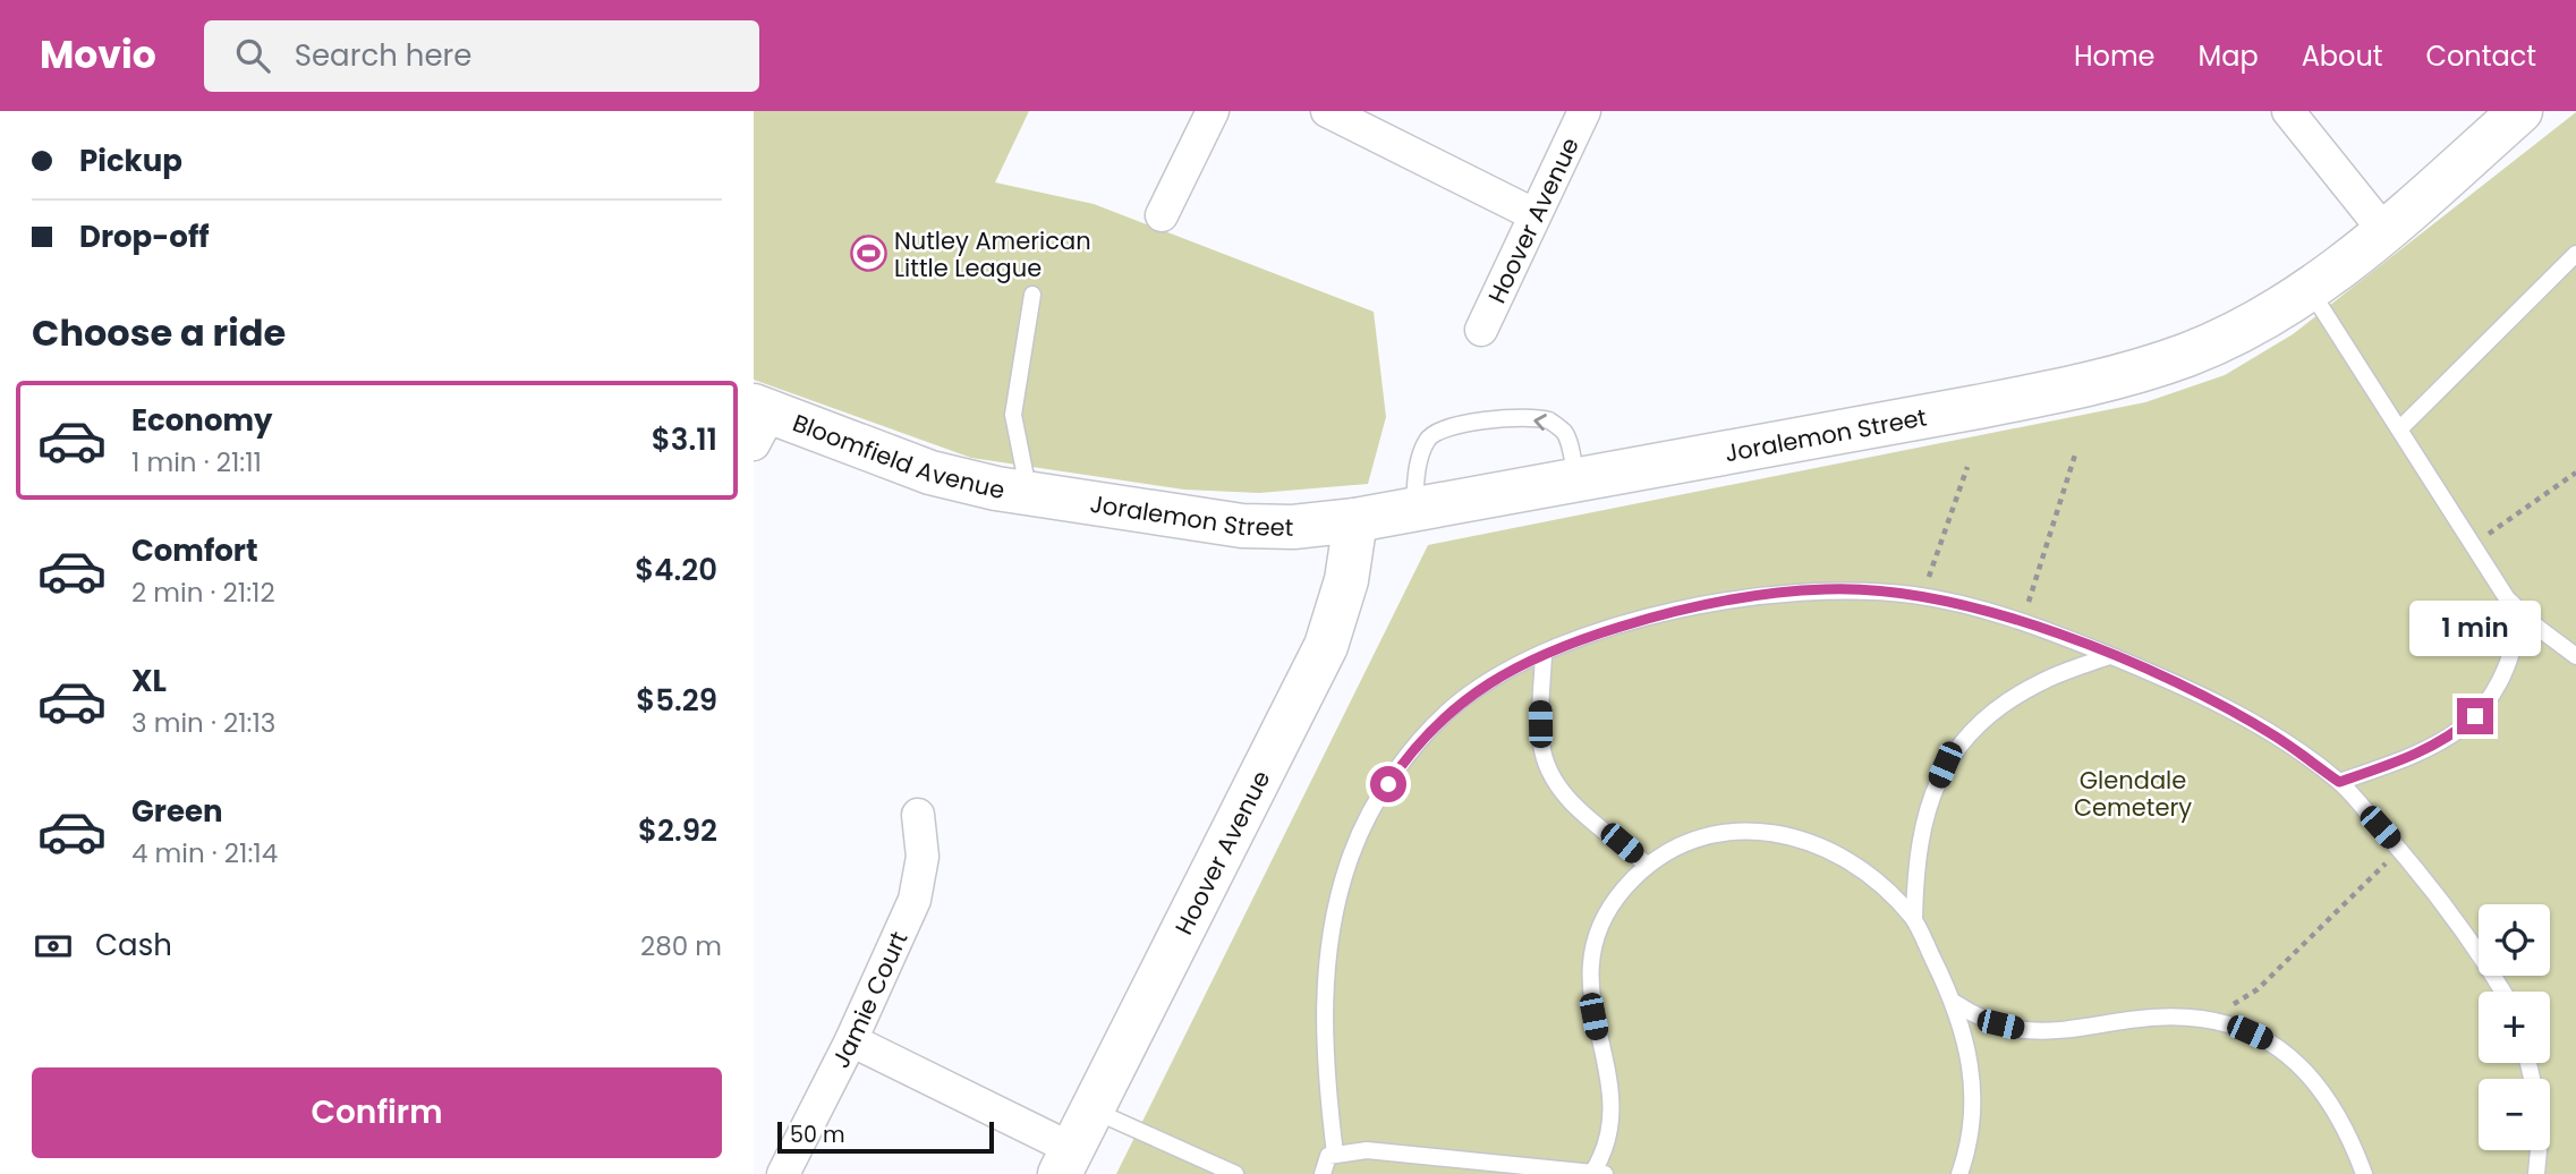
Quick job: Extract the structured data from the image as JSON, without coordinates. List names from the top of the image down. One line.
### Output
{"streets":{"street":["Hoover Avenue","Joralemon Street","Bloomfield Avenue","Jamie Court"]},"crossings":[["Hoover Avenue","Joralemon Street"],["Joralemon Street","Bloomfield Avenue"]],"parks":["Glendale Cemetery"],"places":{"sports":["Nutley American Little League"]},"scale_bar":"50 m","page":{"header":"Movio","search":"Search here","nav":["Home","Map","About","Contact"],"banner":["Pickup","Drop-off"],"heading":"Choose a ride","list":[{"name":"Economy","note":"1 min · 21:11","value":"$3.11"},{"name":"Comfort","note":"2 min · 21:12","value":"$4.20"},{"name":"XL","note":"3 min · 21:13","value":"$5.29"},{"name":"Green","note":"4 min · 21:14","value":"$2.92"}],"bubble":"1 min","pay":["Cash","280 m"],"map_buttons":["+","−"],"buttons":"Confirm","scale":"50 m"}}
